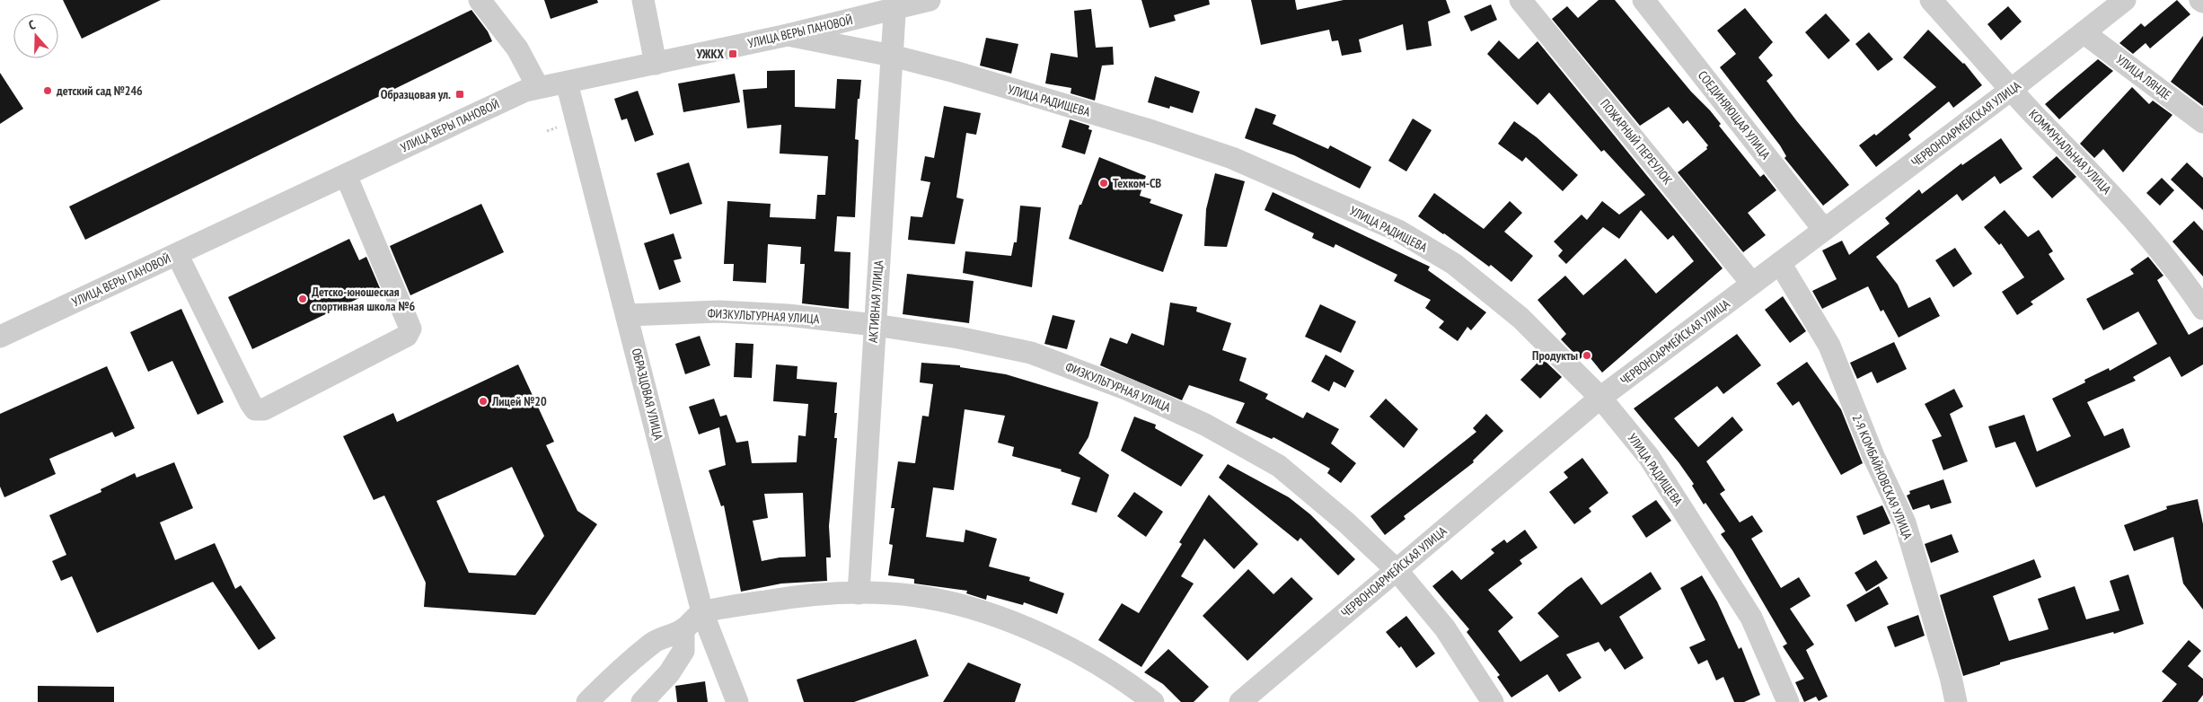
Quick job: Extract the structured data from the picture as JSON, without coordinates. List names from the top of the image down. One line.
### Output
{"streets":{"street":["УЛИЦА ВЕРЫ ПАНОВОЙ","УЛИЦА ЛЯНДЕ","УЛИЦА РАДИЩЕВА","СОЕДИНЯЮЩАЯ УЛИЦА","ЧЕРВОНОАРМЕЙСКАЯ УЛИЦА","ПОЖАРНЫЙ ПЕРЕУЛОК","КОММУНАЛЬНАЯ УЛИЦА","АКТИВНАЯ УЛИЦА","ФИЗКУЛЬТУРНАЯ УЛИЦА","ОБРАЗЦОВАЯ УЛИЦА","2-Я КОМБАЙНОВСКАЯ УЛИЦА"]},"crossings":[["УЛИЦА ВЕРЫ ПАНОВОЙ","УЛИЦА РАДИЩЕВА"],["УЛИЦА ВЕРЫ ПАНОВОЙ","АКТИВНАЯ УЛИЦА"],["УЛИЦА ВЕРЫ ПАНОВОЙ","ОБРАЗЦОВАЯ УЛИЦА"],["УЛИЦА ЛЯНДЕ","ЧЕРВОНОАРМЕЙСКАЯ УЛИЦА"],["УЛИЦА РАДИЩЕВА","ЧЕРВОНОАРМЕЙСКАЯ УЛИЦА"],["УЛИЦА РАДИЩЕВА","АКТИВНАЯ УЛИЦА"],["СОЕДИНЯЮЩАЯ УЛИЦА","ЧЕРВОНОАРМЕЙСКАЯ УЛИЦА"],["ЧЕРВОНОАРМЕЙСКАЯ УЛИЦА","ПОЖАРНЫЙ ПЕРЕУЛОК"],["ЧЕРВОНОАРМЕЙСКАЯ УЛИЦА","КОММУНАЛЬНАЯ УЛИЦА"],["ЧЕРВОНОАРМЕЙСКАЯ УЛИЦА","ФИЗКУЛЬТУРНАЯ УЛИЦА"],["ЧЕРВОНОАРМЕЙСКАЯ УЛИЦА","2-Я КОМБАЙНОВСКАЯ УЛИЦА"],["АКТИВНАЯ УЛИЦА","ФИЗКУЛЬТУРНАЯ УЛИЦА"],["ФИЗКУЛЬТУРНАЯ УЛИЦА","ОБРАЗЦОВАЯ УЛИЦА"]],"places":{"transit":["УЖКХ","Образцовая ул."],"other":["детский сад №246","Техком-СВ","Детско-юношеская спортивная школа №6","Продукты","Лицей №20"]},"north":"top"}
